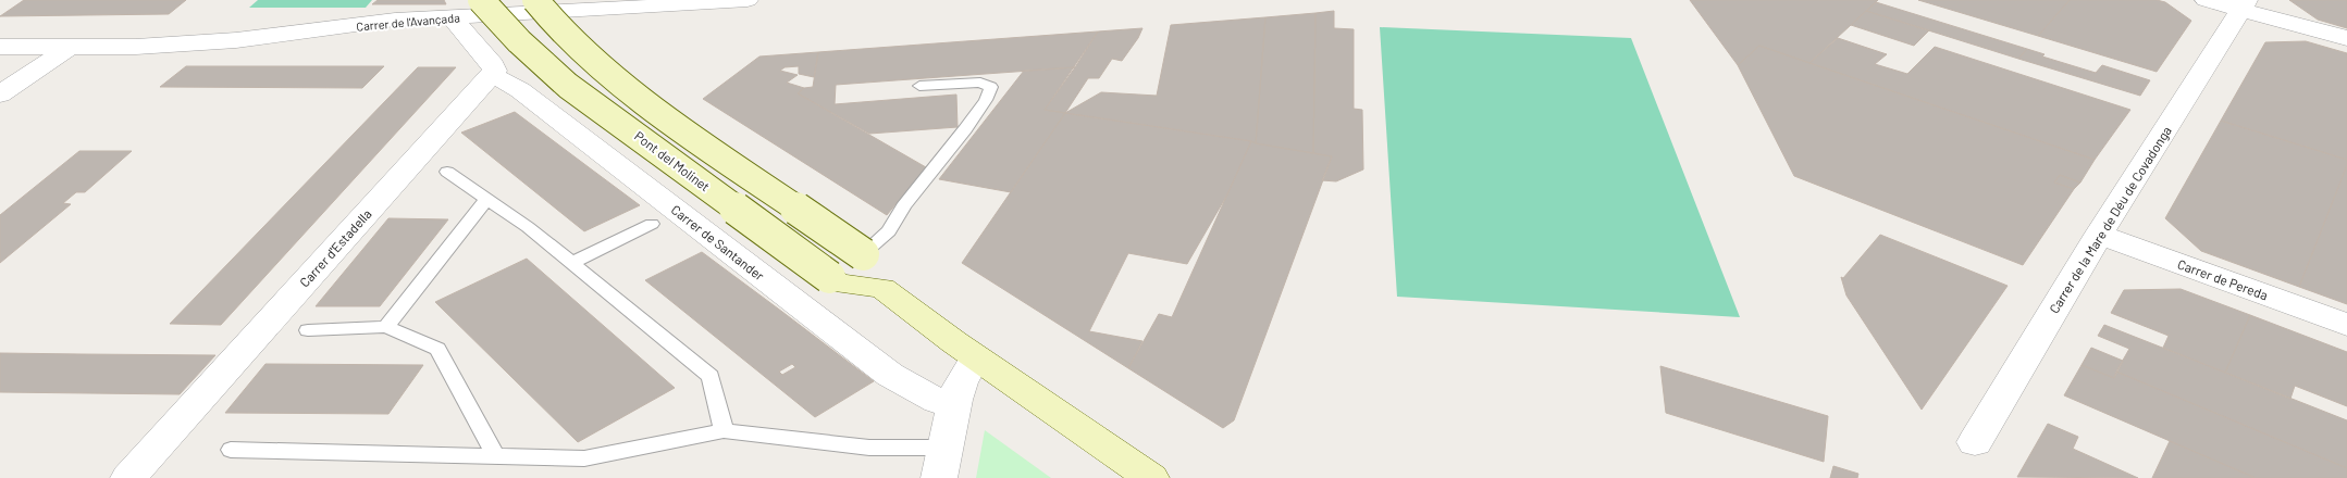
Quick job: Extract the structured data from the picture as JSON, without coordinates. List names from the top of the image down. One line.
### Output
{"streets":{"street":["Carrer de l'Avançada","Pont del Molinet","Carrer de la Mare de Déu de Covadonga","Carrer de Santander","Carrer d'Estadella","Carrer de Pereda"]},"crossings":[["Carrer de l'Avançada","Carrer d'Estadella"],["Carrer de la Mare de Déu de Covadonga","Carrer de Pereda"]]}
